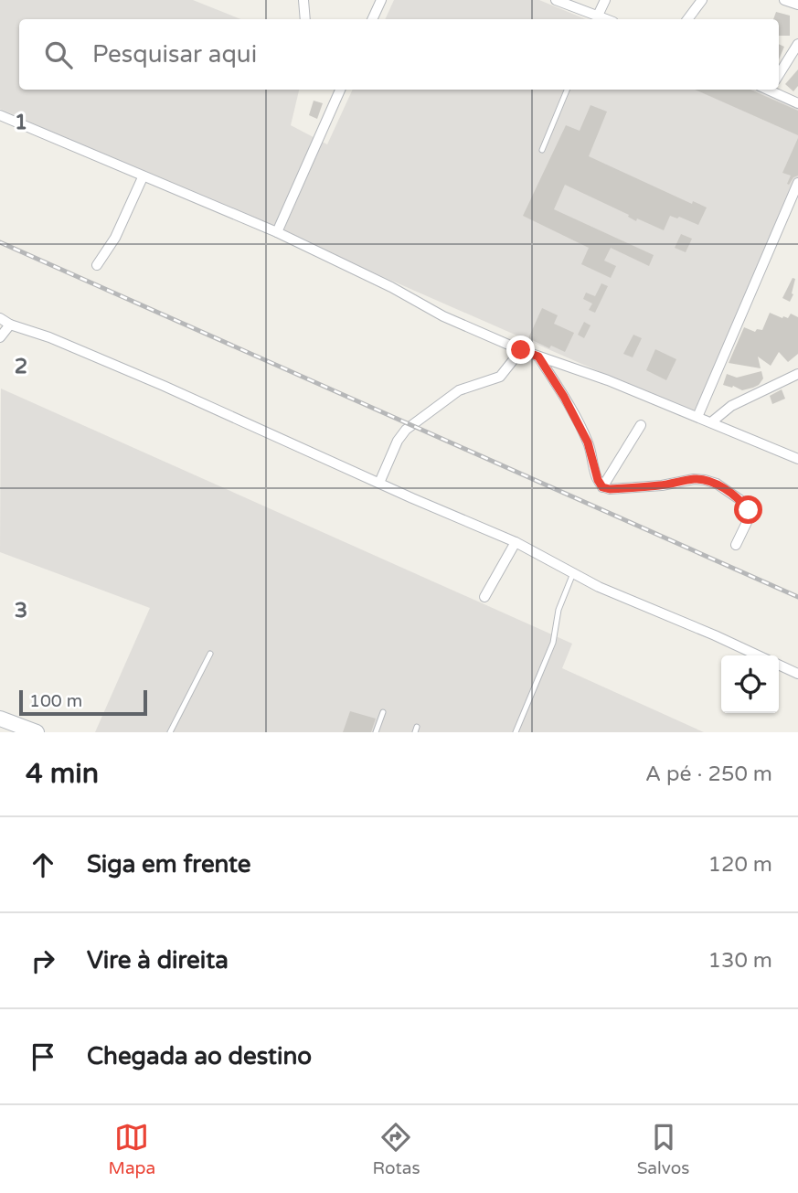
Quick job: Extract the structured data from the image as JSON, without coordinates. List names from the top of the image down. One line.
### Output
{"scale_bar":"100 m","page":{"search":"Pesquisar aqui","scale":"100 m","heading":["4 min","A pé · 250 m"],"list":[["Siga em frente","120 m"],["Vire à direita","130 m"],"Chegada ao destino"],"nav":["Mapa","Rotas","Salvos"]},"grid":{"rows":["1","2","3"]}}
